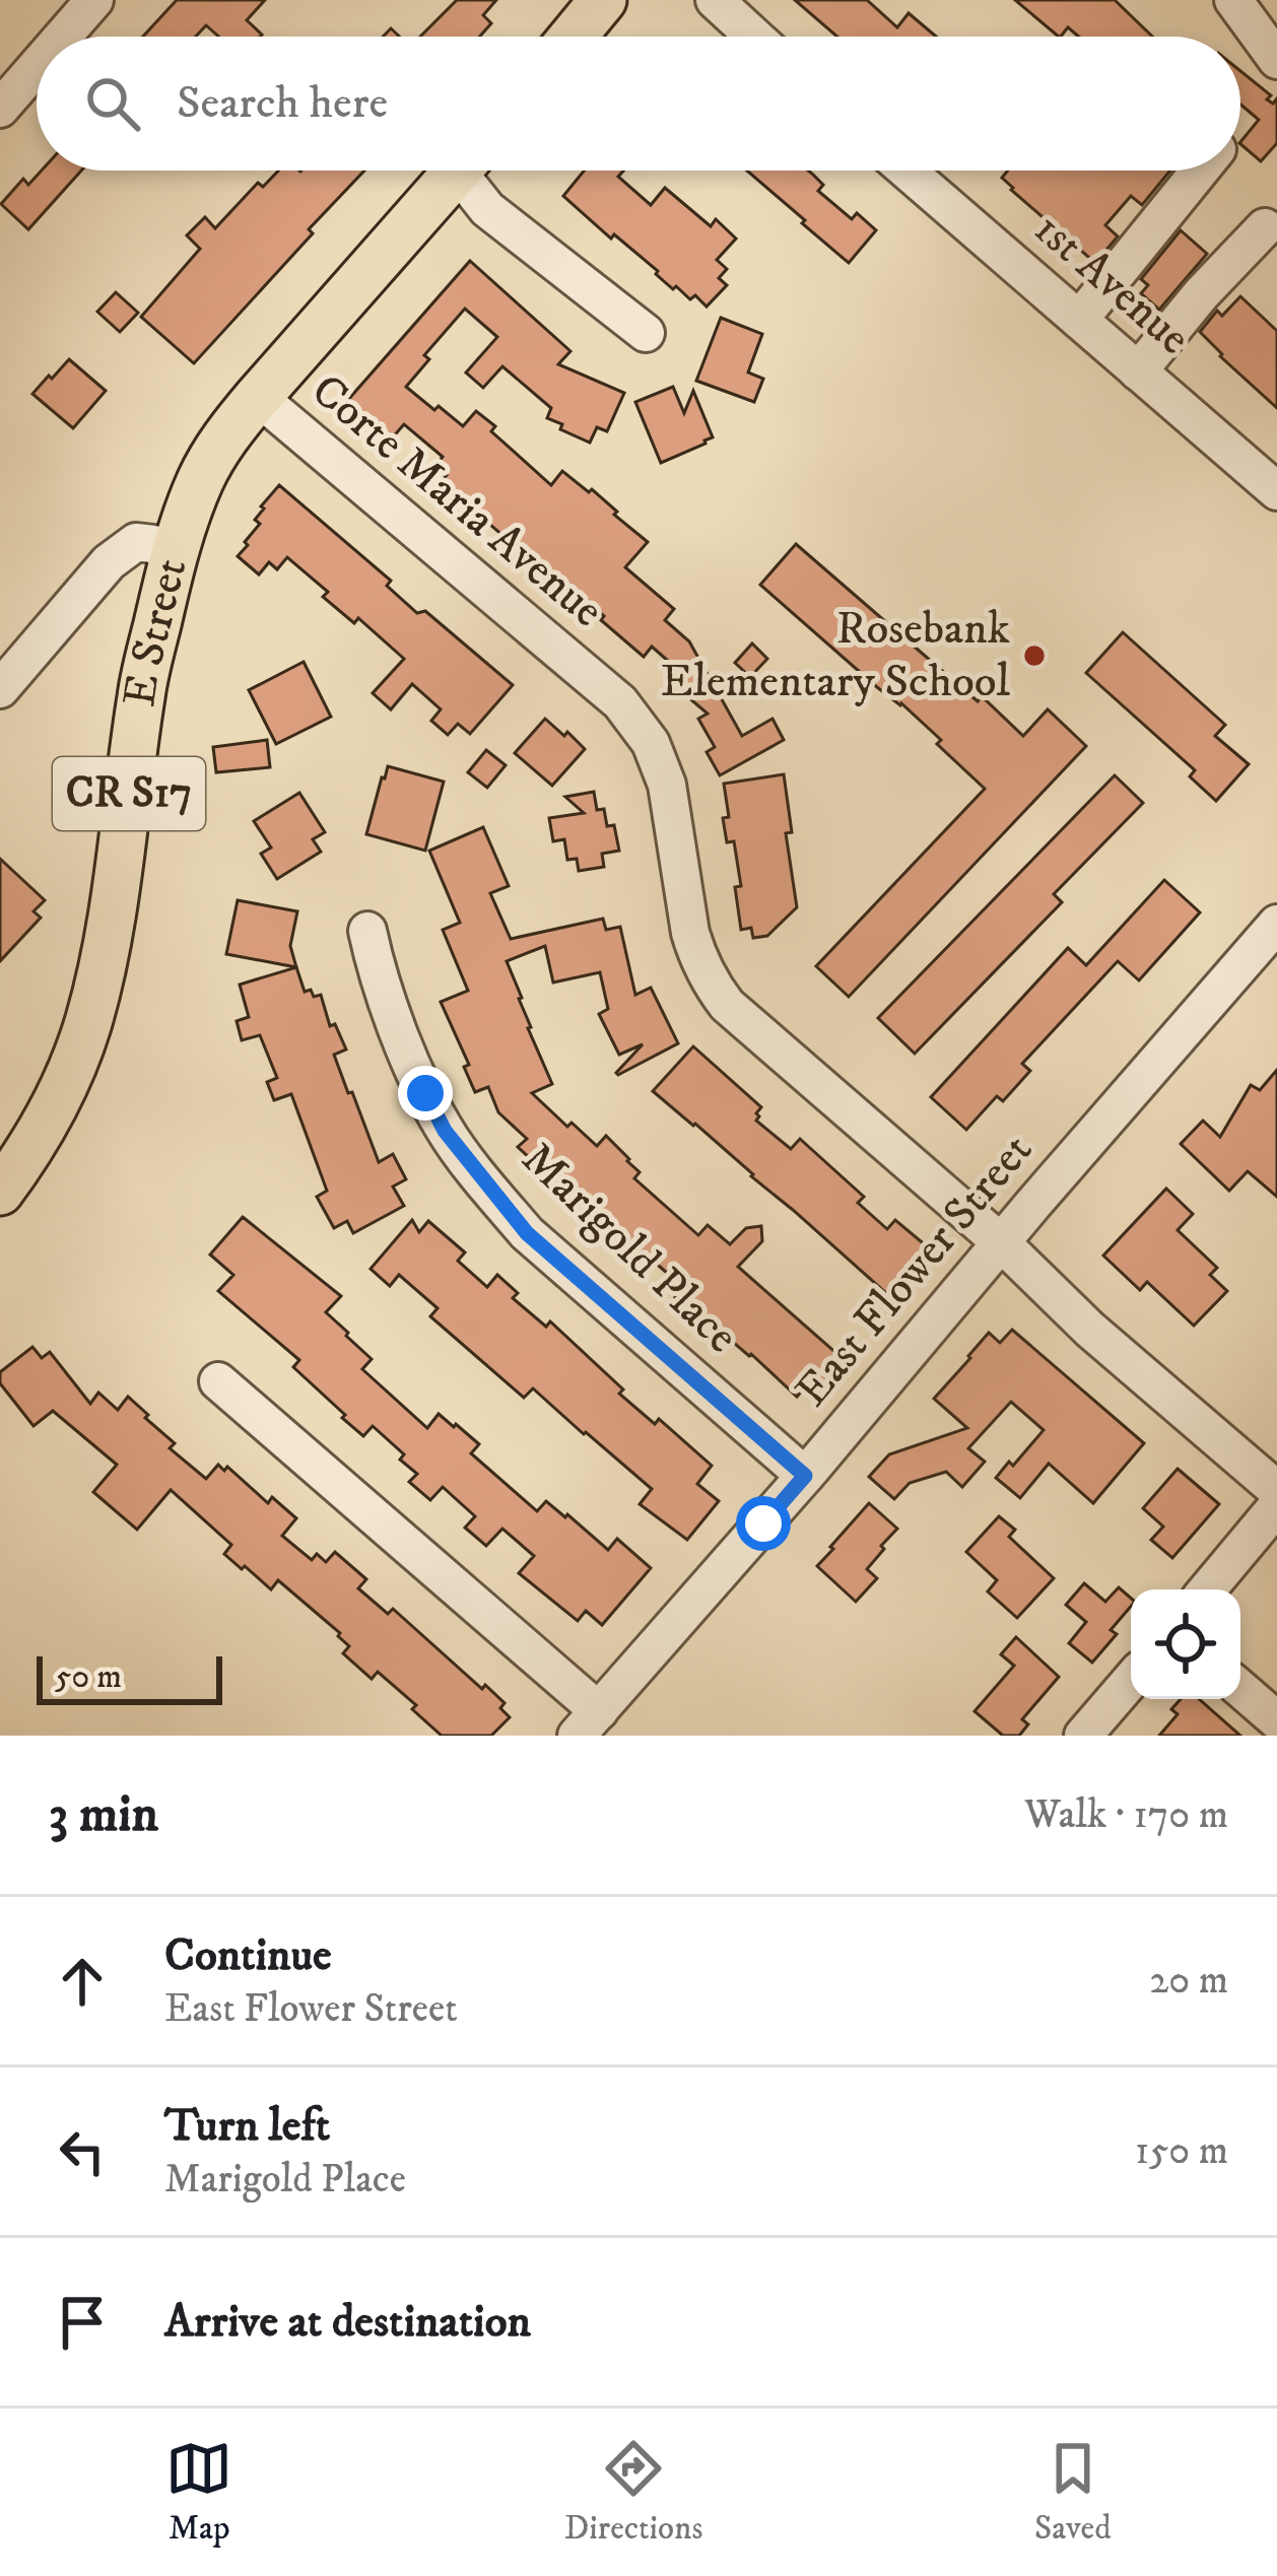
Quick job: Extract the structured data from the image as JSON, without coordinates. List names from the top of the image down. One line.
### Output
{"streets":{"main road":["E Street","CR S17"],"street":["1st Avenue","Corte Maria Avenue","Marigold Place","East Flower Street"]},"crossings":[["Corte Maria Avenue","E Street"],["Corte Maria Avenue","East Flower Street"],["Marigold Place","East Flower Street"]],"places":["Rosebank Elementary School"],"scale_bar":"50 m","page":{"search":"Search here","scale":"50 m","heading":["3 min","Walk · 170 m"],"list":[["Continue","East Flower Street","20 m"],["Turn left","Marigold Place","150 m"],"Arrive at destination"],"nav":["Map","Directions","Saved"]}}
